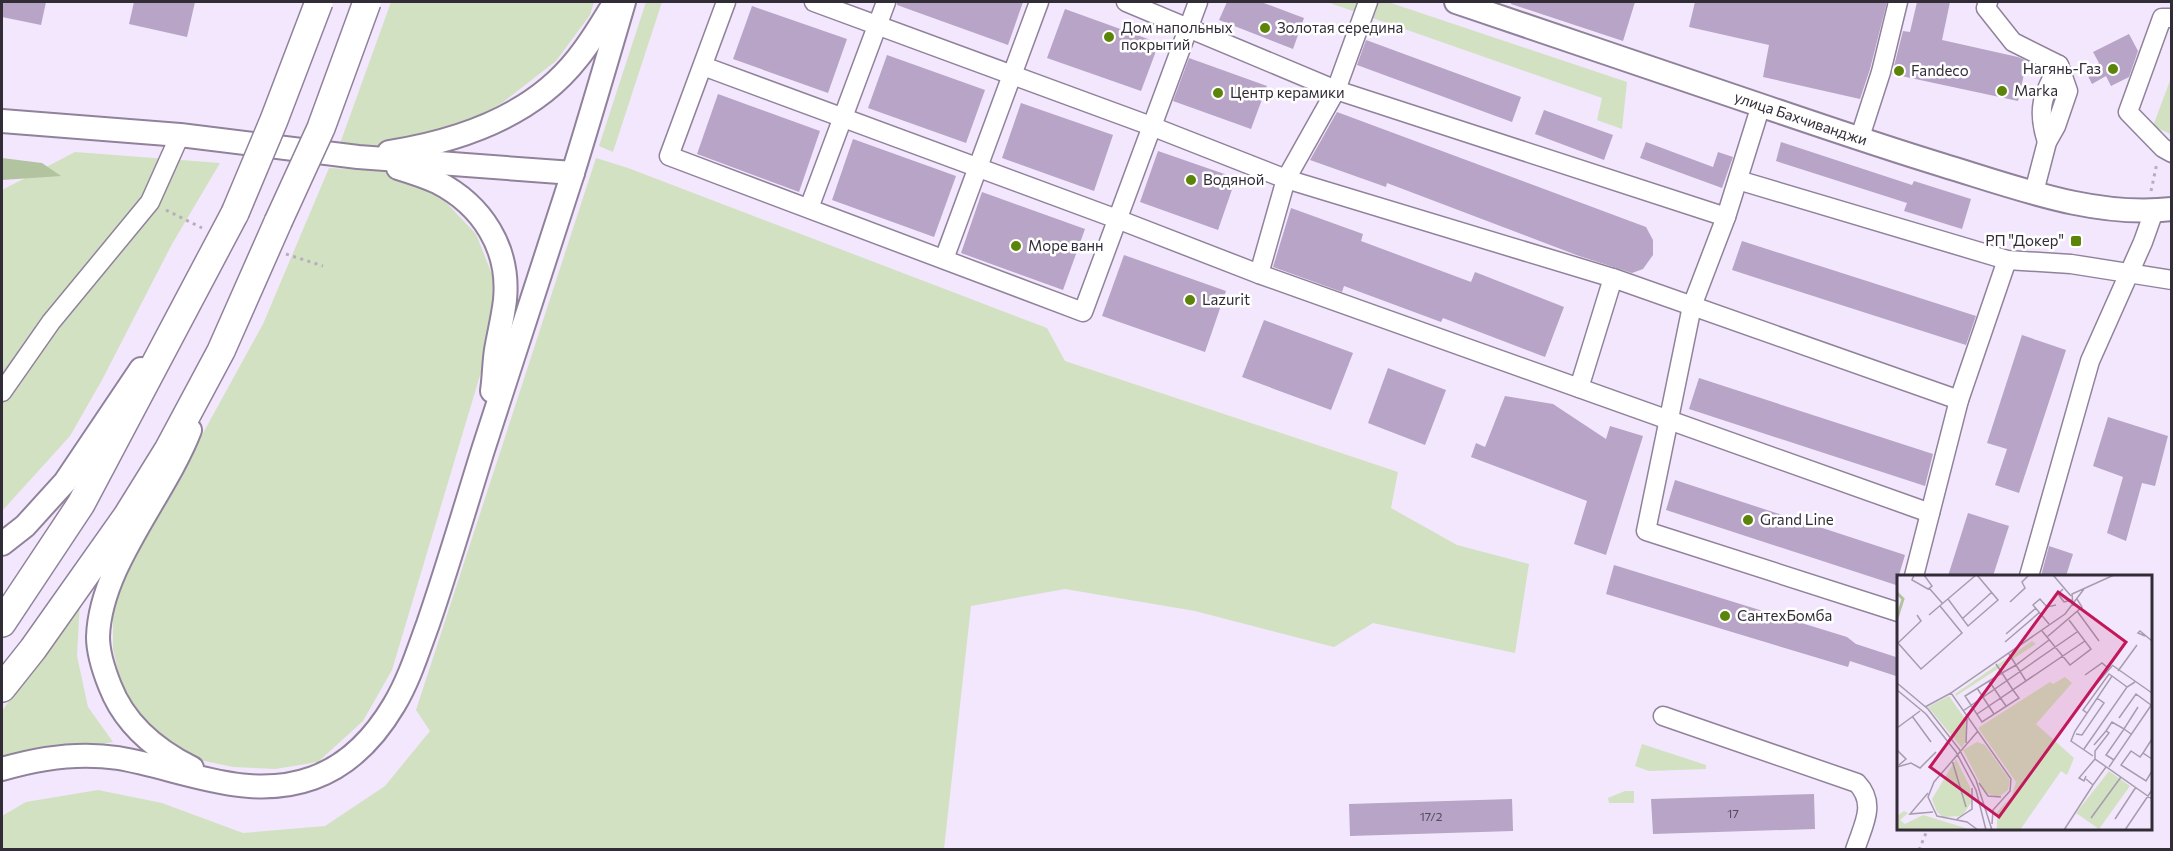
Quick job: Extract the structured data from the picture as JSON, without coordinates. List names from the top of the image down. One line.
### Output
{"streets":{"main road":["улица Бахчиванджи"]},"places":{"other":["Золотая середина","Дом напольных покрытий","Нагянь-Газ","Fandeco","Marka","Центр керамики","Водяной","Море ванн","Lazurit","Grand Line","СантехБомба"],"transit":["РП \"Докер\""]},"house_numbers":["17","17/2"]}
